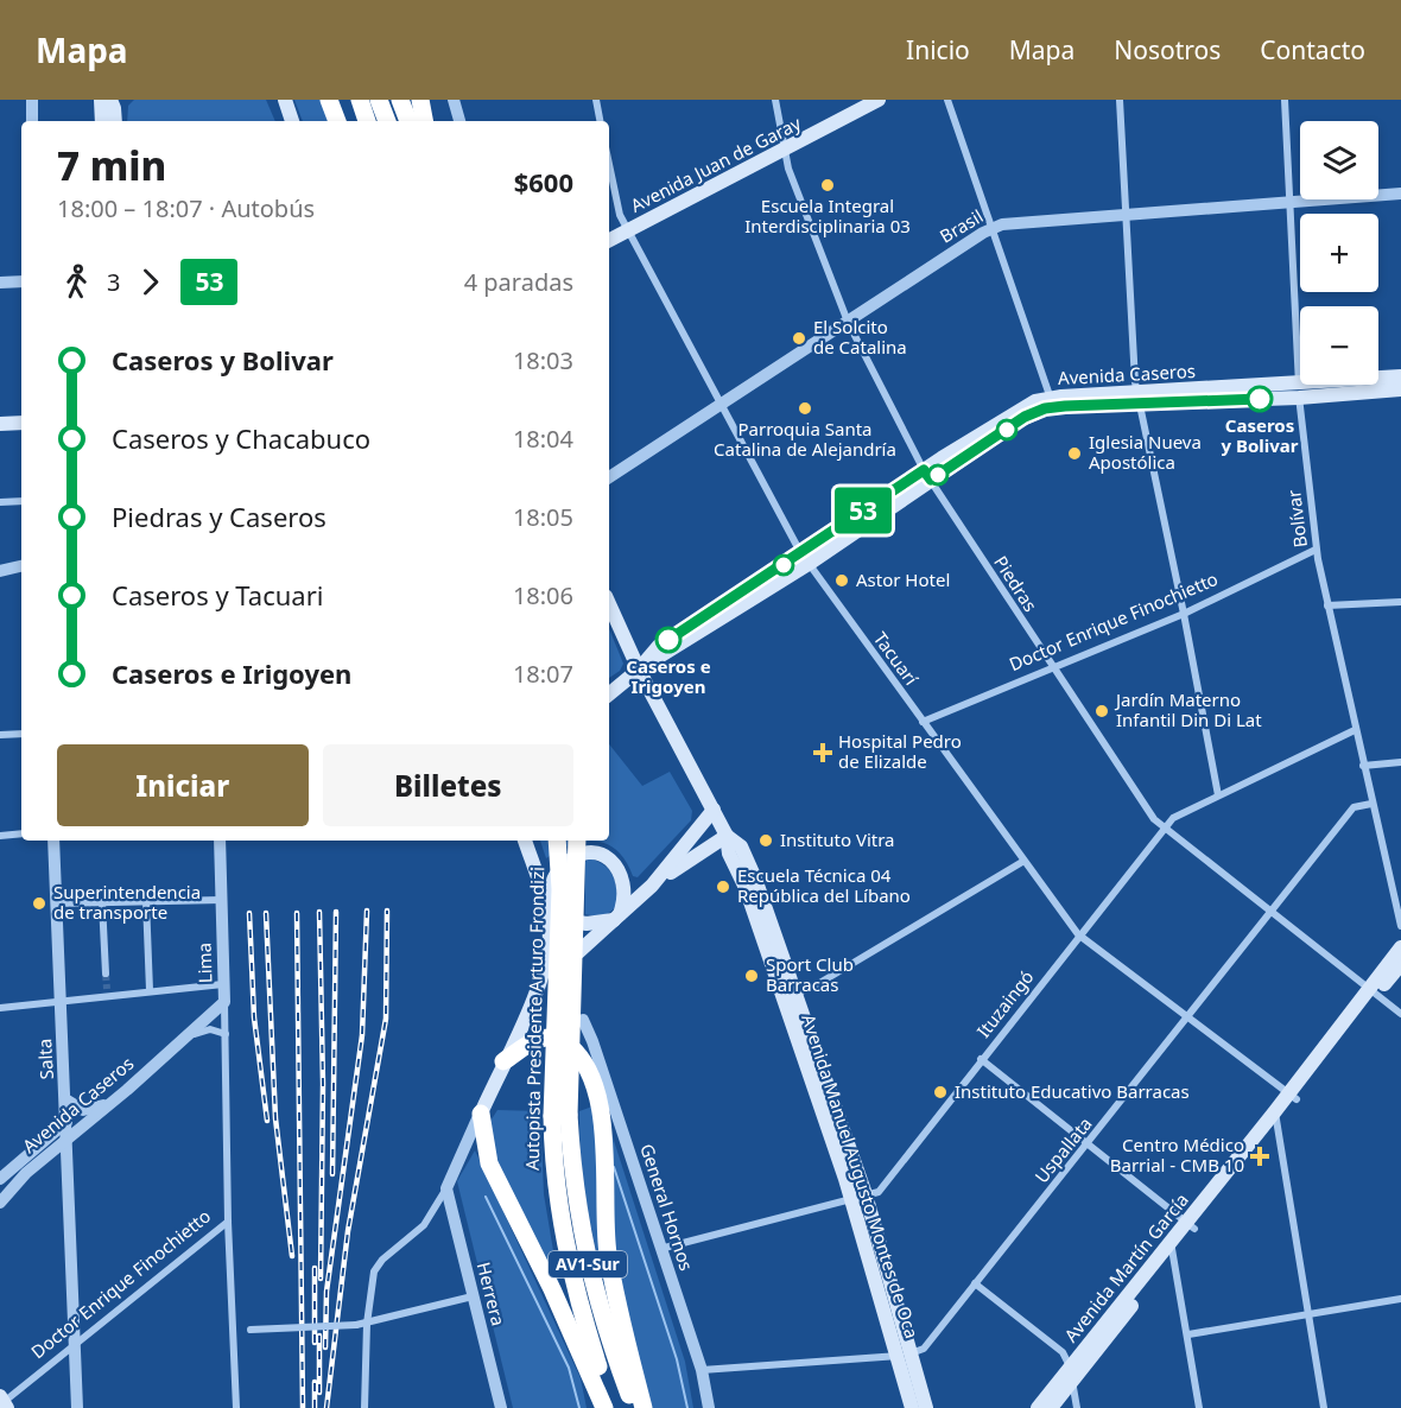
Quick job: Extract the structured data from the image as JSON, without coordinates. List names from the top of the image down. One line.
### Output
{"streets":{"highway":["Autopista Presidente Arturo Frondizi","AV1-Sur"],"main road":["Avenida Juan de Garay","Avenida Caseros","Avenida Manuel Augusto Montes de Oca","Avenida Martín García"],"street":["Brasil","Bolívar","Piedras","Doctor Enrique Finochietto","Tacuarí","Lima","Ituzaingó","Salta","Uspallata","General Hornos","Herrera"]},"crossings":[["Avenida Juan de Garay","Piedras"],["Avenida Juan de Garay","Tacuarí"],["Brasil","Bolívar"],["Brasil","Piedras"],["Brasil","Tacuarí"],["Avenida Caseros","Bolívar"],["Avenida Caseros","Piedras"],["Avenida Caseros","Tacuarí"],["Avenida Caseros","Lima"],["Avenida Caseros","Salta"],["Avenida Caseros","Avenida Manuel Augusto Montes de Oca"],["Bolívar","Doctor Enrique Finochietto"],["Bolívar","Ituzaingó"],["Bolívar","Uspallata"],["Piedras","Doctor Enrique Finochietto"],["Piedras","Ituzaingó"],["Piedras","Uspallata"],["Piedras","Avenida Martín García"],["Doctor Enrique Finochietto","Tacuarí"],["Doctor Enrique Finochietto","Salta"],["Tacuarí","Ituzaingó"],["Tacuarí","Uspallata"],["Tacuarí","Avenida Martín García"],["Ituzaingó","Avenida Manuel Augusto Montes de Oca"],["Ituzaingó","General Hornos"],["Uspallata","Avenida Manuel Augusto Montes de Oca"]],"places":{"other":["Escuela Integral Interdisciplinaria 03","El Solcito de Catalina","Caseros y Bolivar","Parroquia Santa Catalina de Alejandría","Iglesia Nueva Apostólica","Astor Hotel","Caseros e Irigoyen","Jardín Materno Infantil Din Di Lat","Instituto Vitra","Escuela Técnica 04 República del Líbano","Superintendencia de transporte","Sport Club Barracas","Instituto Educativo Barracas"],"health":["Hospital Pedro de Elizalde","Centro Médico Barrial - CMB 10"]},"lines":["bus line 53"],"page":{"header":"Mapa","nav":["Inicio","Mapa","Nosotros","Contacto"],"on_map":"53","map_buttons":["+","−"],"heading":["7 min","18:00 – 18:07 · Autobús","$600"],"legs":["3","53","4 paradas"],"list":[{"name":"Caseros y Bolivar","value":"18:03"},{"name":"Caseros y Chacabuco","value":"18:04"},{"name":"Piedras y Caseros","value":"18:05"},{"name":"Caseros y Tacuari","value":"18:06"},{"name":"Caseros e Irigoyen","value":"18:07"}],"buttons":["Iniciar","Billetes"]}}
